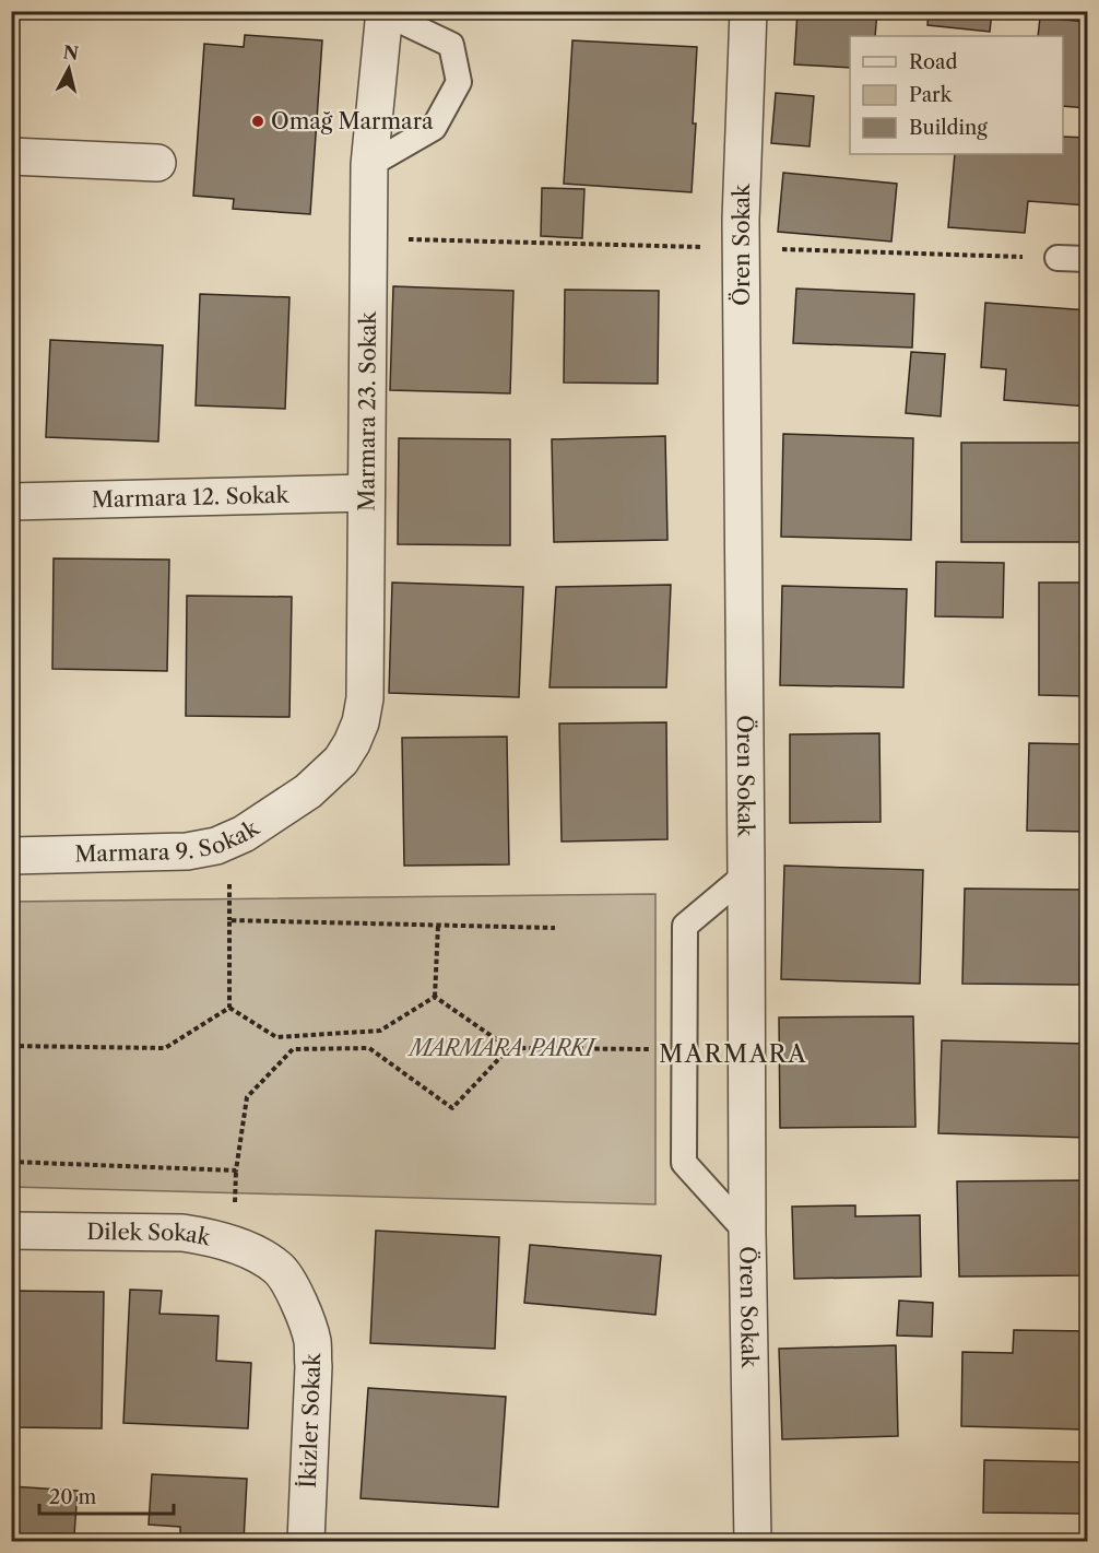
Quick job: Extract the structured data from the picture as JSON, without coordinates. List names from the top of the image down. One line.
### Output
{"streets":{"street":["Ören Sokak","Marmara 23. Sokak","Marmara 12. Sokak","Marmara 9. Sokak","Dilek Sokak","İkizler Sokak"]},"crossings":[["Marmara 23. Sokak","Marmara 12. Sokak"],["Marmara 23. Sokak","Marmara 9. Sokak"],["Dilek Sokak","İkizler Sokak"]],"districts":["MARMARA"],"parks":["MARMARA PARKI"],"places":["Omağ Marmara"],"legend":["Road","Park","Building"],"scale_bar":"20 m","north":"top"}
